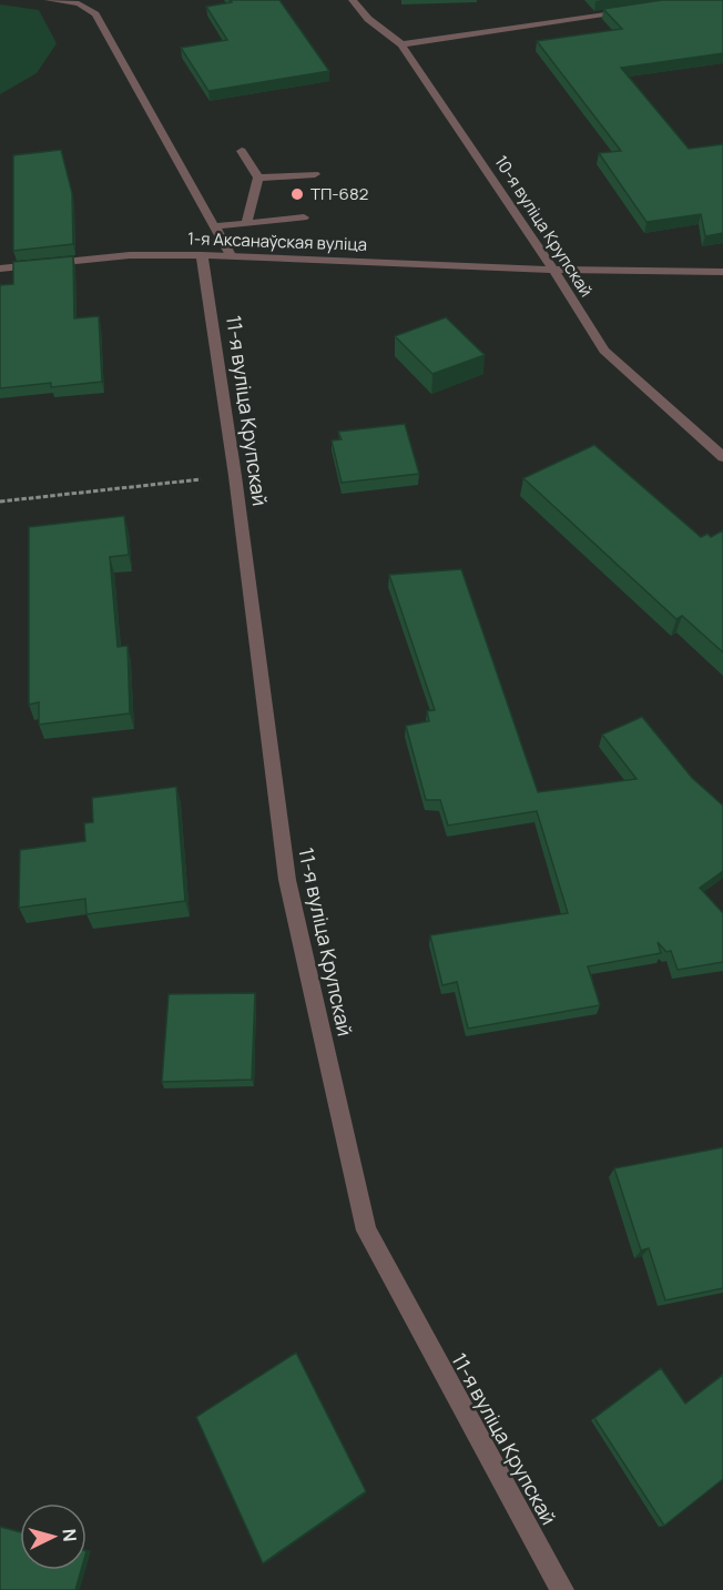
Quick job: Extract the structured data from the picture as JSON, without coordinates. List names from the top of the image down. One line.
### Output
{"streets":{"street":["10-я вуліца Крупскай","1-я Аксанаўская вуліца","11-я вуліца Крупскай"]},"crossings":[["10-я вуліца Крупскай","1-я Аксанаўская вуліца"],["1-я Аксанаўская вуліца","11-я вуліца Крупскай"]],"places":["ТП-682"],"north":"right"}
